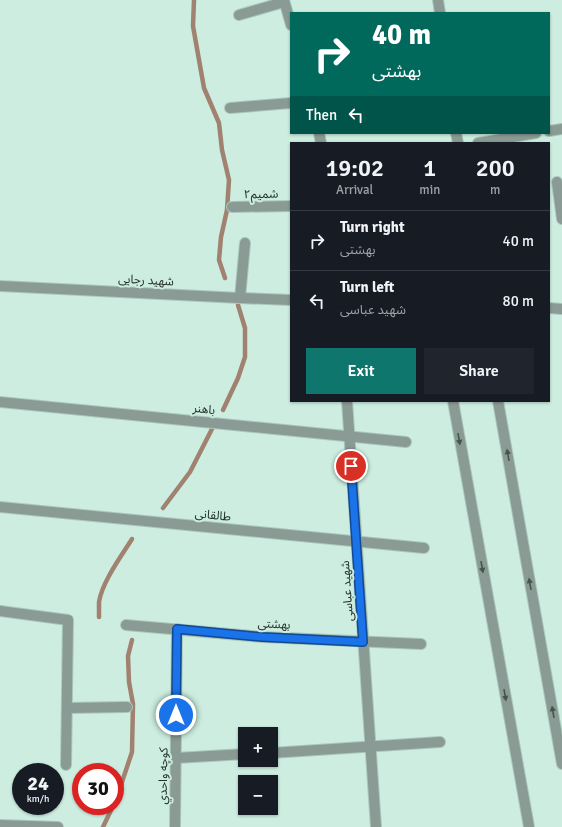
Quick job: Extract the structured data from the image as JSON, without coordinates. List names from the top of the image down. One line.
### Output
{"streets":{"street":["شمیم۲","شهید رجایی","باهنر","طالقانی","شهید عباسی","بهشتی","كوچه واحدي"]},"crossings":[["باهنر","شهید عباسی"],["طالقانی","شهید عباسی"],["شهید عباسی","بهشتی"],["بهشتی","كوچه واحدي"]],"page":{"turn":["40 m","بهشتی"],"then":"Then","eta":["19:02","Arrival","1","min","200","m"],"list":[{"name":"Turn right","note":"بهشتی","value":"40 m"},{"name":"Turn left","note":"شهید عباسی","value":"80 m"}],"buttons":["Exit","Share"],"map_buttons":["+","−"],"speed":"24 km/h","limit":"30"}}
